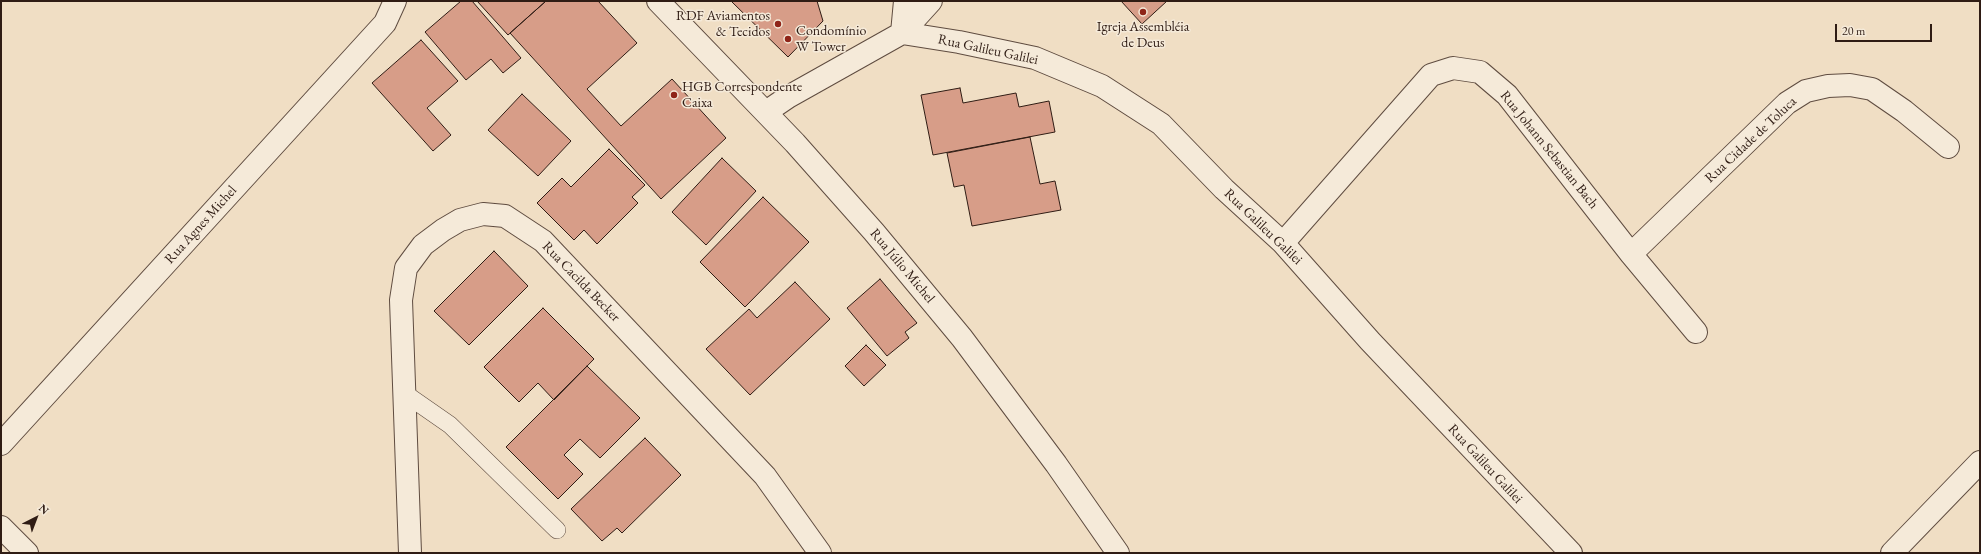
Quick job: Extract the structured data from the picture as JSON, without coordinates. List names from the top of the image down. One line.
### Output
{"streets":{"street":["Rua Galileu Galilei","Rua Cidade de Toluca","Rua Johann Sebastian Bach","Rua Agnes Michel","Rua Júlio Michel","Rua Cacilda Becker"]},"crossings":[["Rua Galileu Galilei","Rua Johann Sebastian Bach"],["Rua Cidade de Toluca","Rua Johann Sebastian Bach"]],"places":["Igreja Assembléia de Deus","RDF Aviamentos & Tecidos","Condomínio W Tower","HGB Correspondente Caixa"],"scale_bar":"20 m","north":"top right"}
